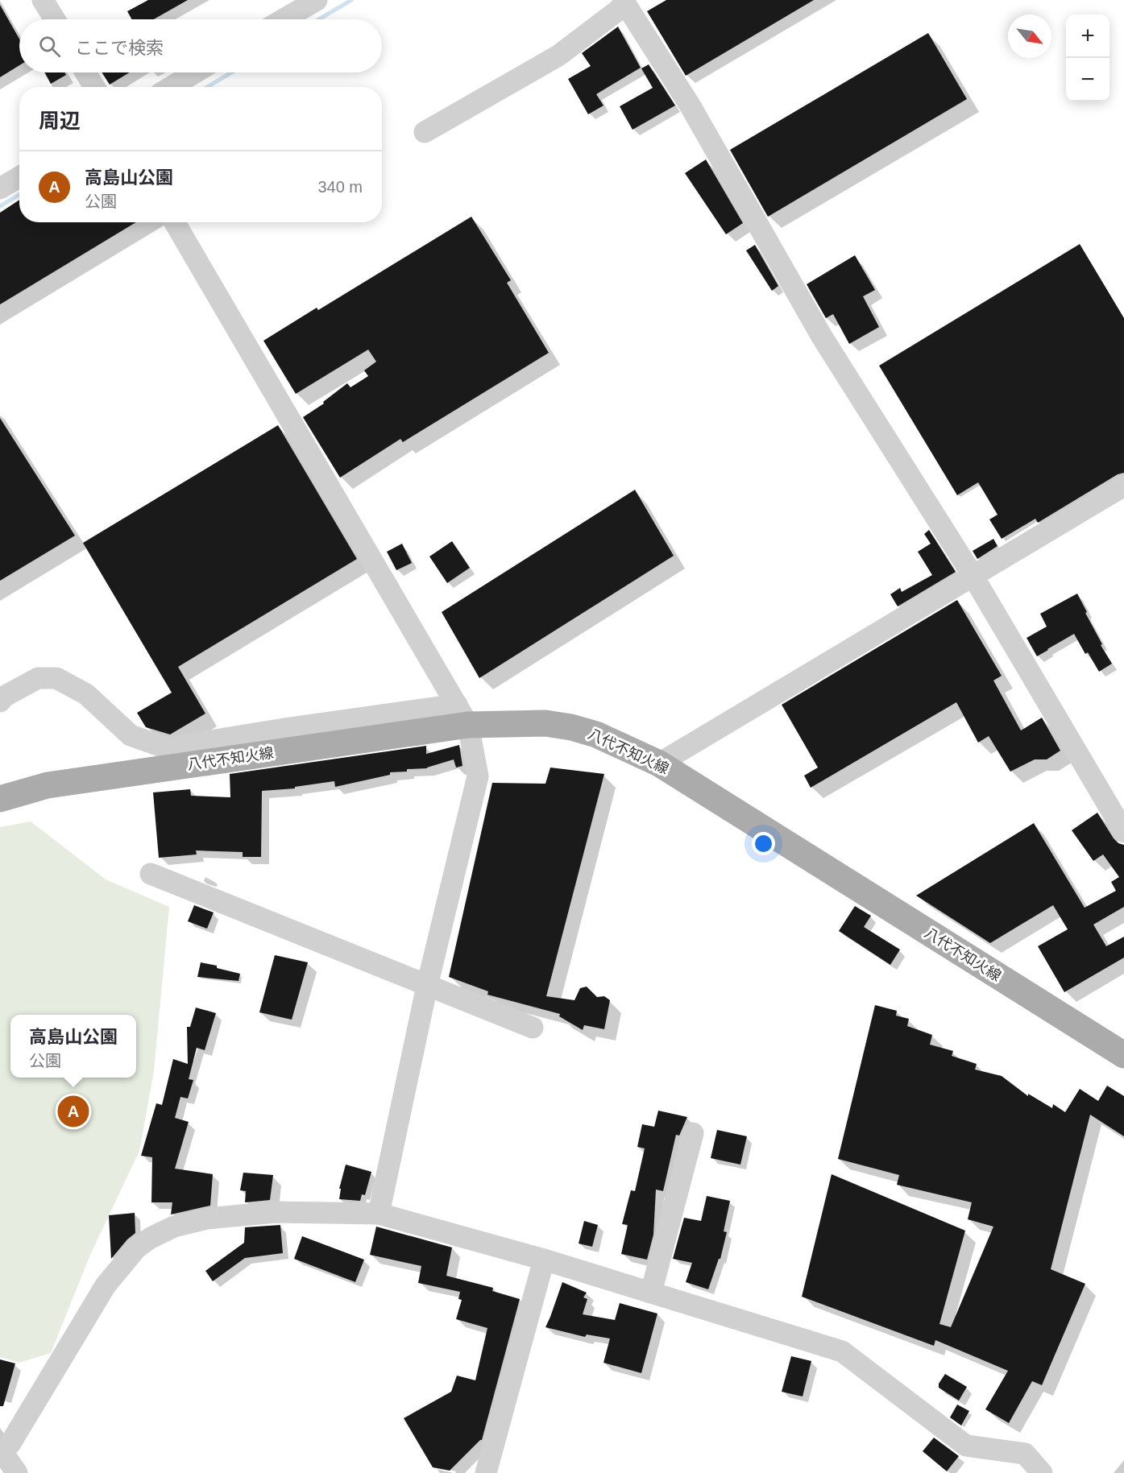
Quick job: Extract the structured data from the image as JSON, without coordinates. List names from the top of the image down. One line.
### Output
{"streets":{"main road":["八代不知火線"]},"north":"bottom right","page":{"map_buttons":["+","−"],"search":"ここで検索","heading":"周辺","list":[{"mark":"A","name":"高島山公園","note":"公園","value":"340 m"}],"popup":["高島山公園","公園"],"pins":"A"}}
